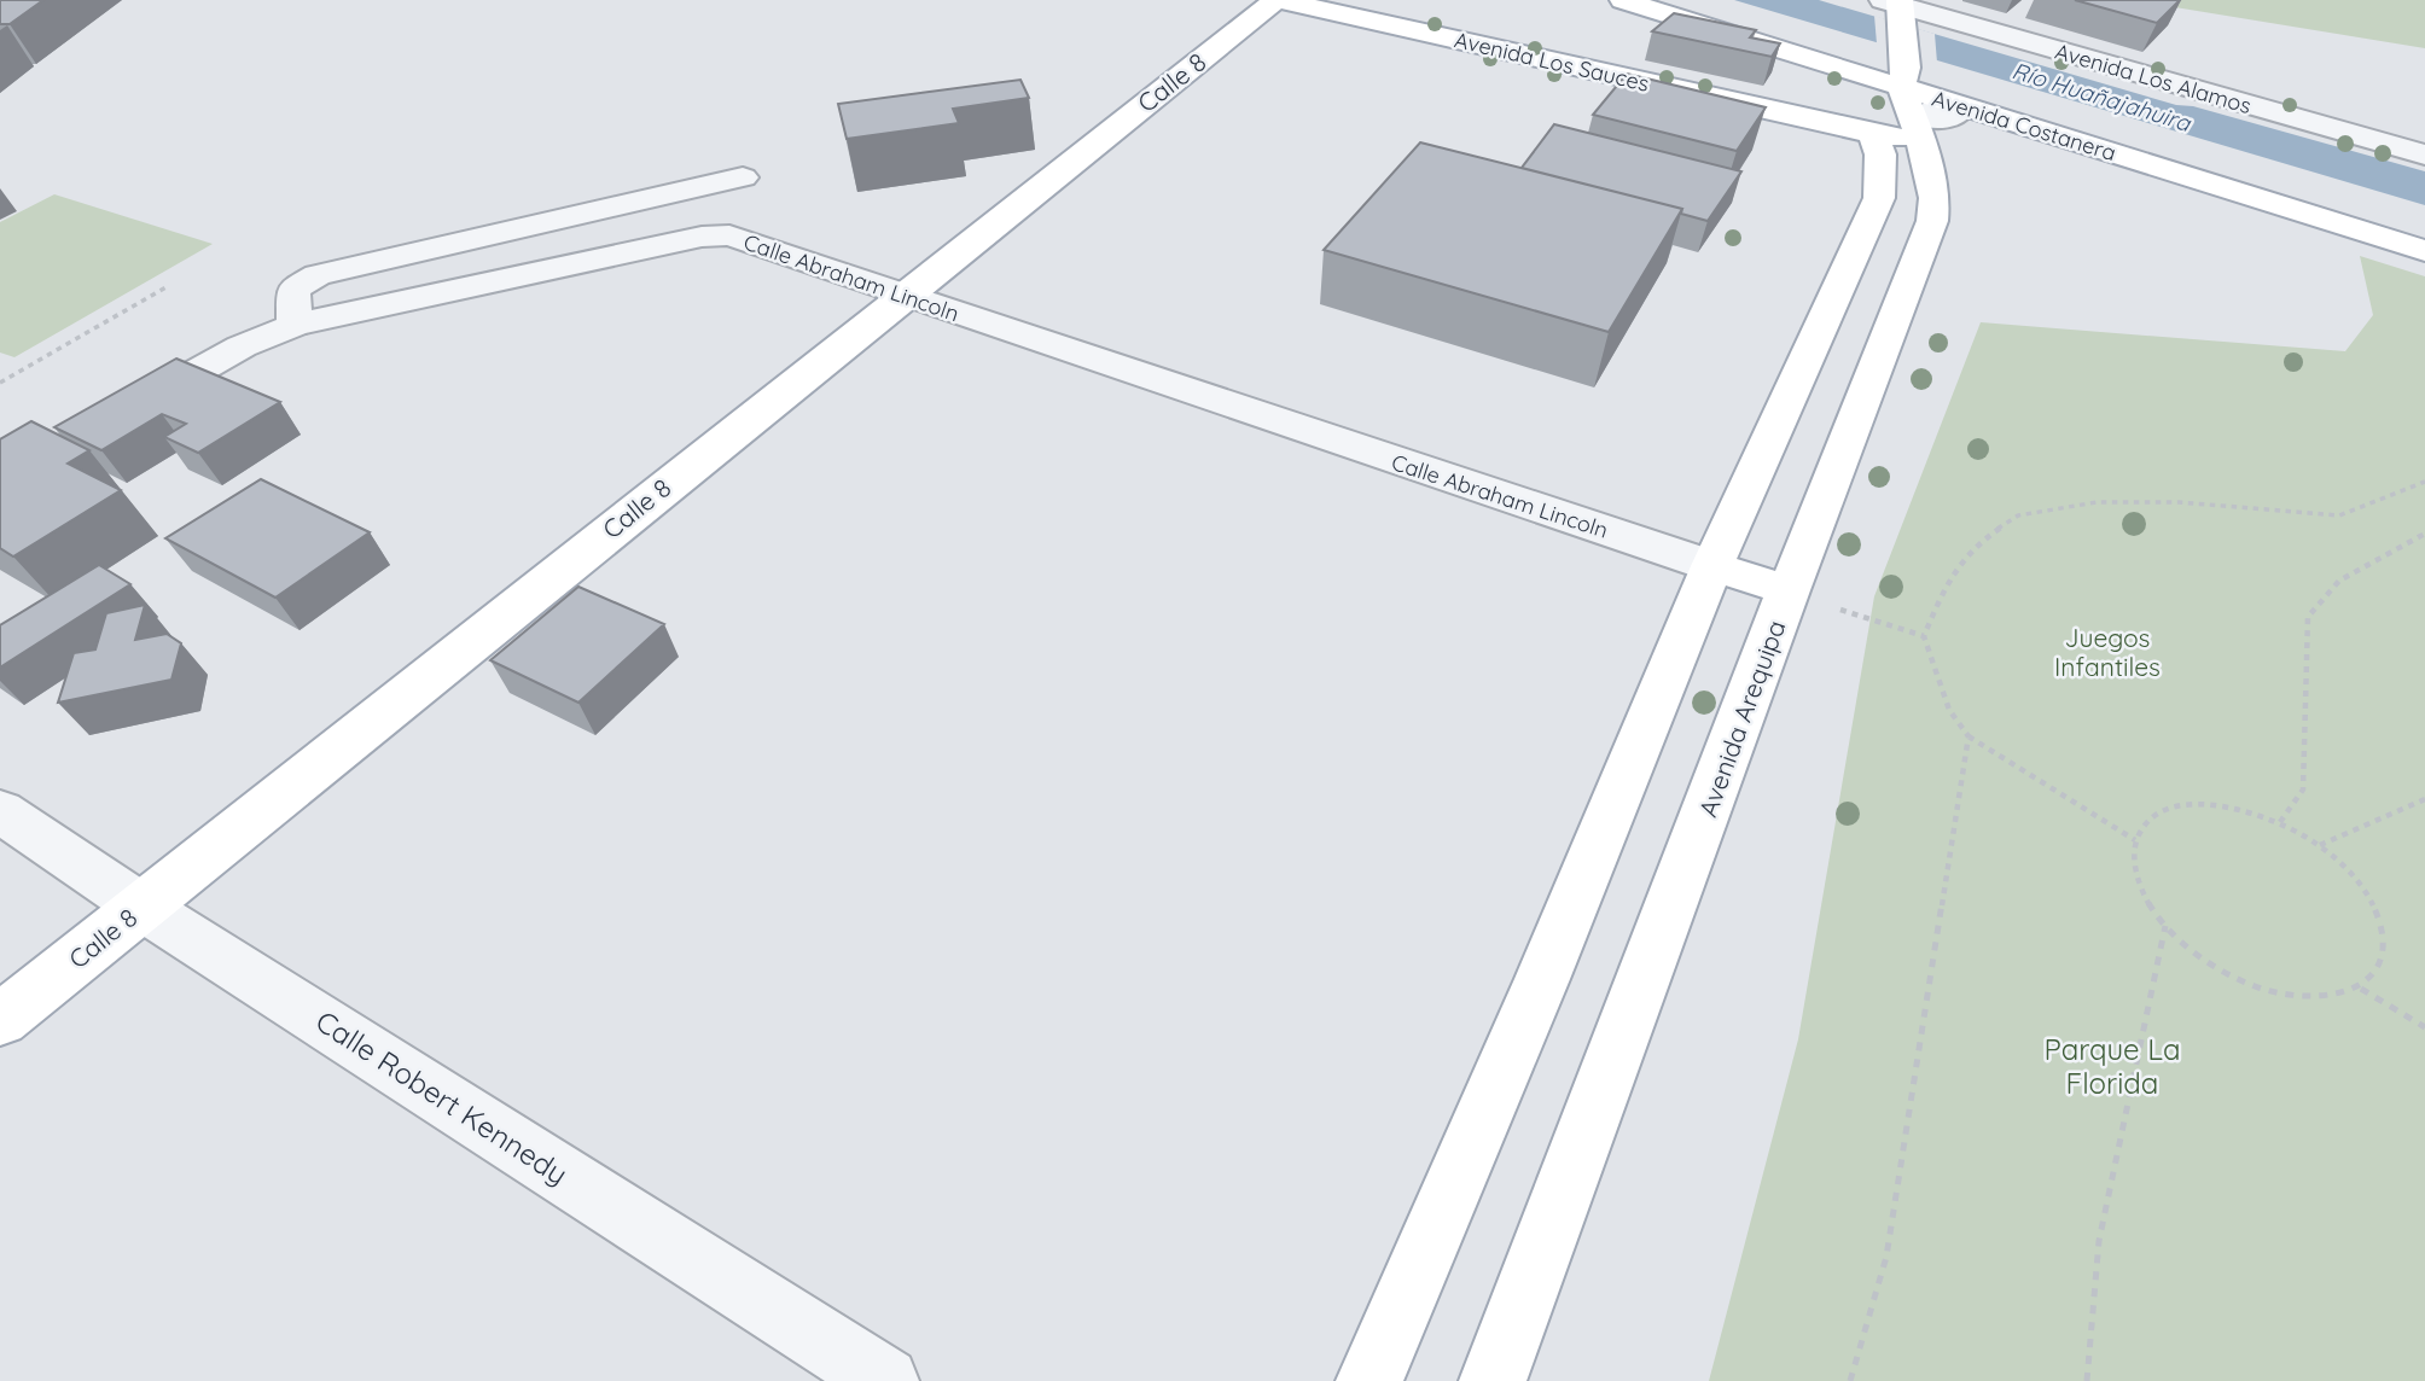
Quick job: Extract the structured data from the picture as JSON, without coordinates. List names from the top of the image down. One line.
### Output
{"streets":{"main road":["Avenida Los Sauces","Calle 8","Avenida Costanera","Avenida Arequipa"],"street":["Avenida Los Alamos","Calle Abraham Lincoln","Calle Robert Kennedy"]},"crossings":[["Avenida Los Sauces","Calle 8"],["Avenida Los Sauces","Avenida Arequipa"],["Avenida Los Alamos","Avenida Costanera"],["Avenida Los Alamos","Avenida Arequipa"],["Calle 8","Calle Abraham Lincoln"],["Calle 8","Calle Robert Kennedy"],["Avenida Costanera","Avenida Arequipa"]],"water":["Río Huañajahuira"],"parks":["Juegos Infantiles","Parque La Florida"]}
